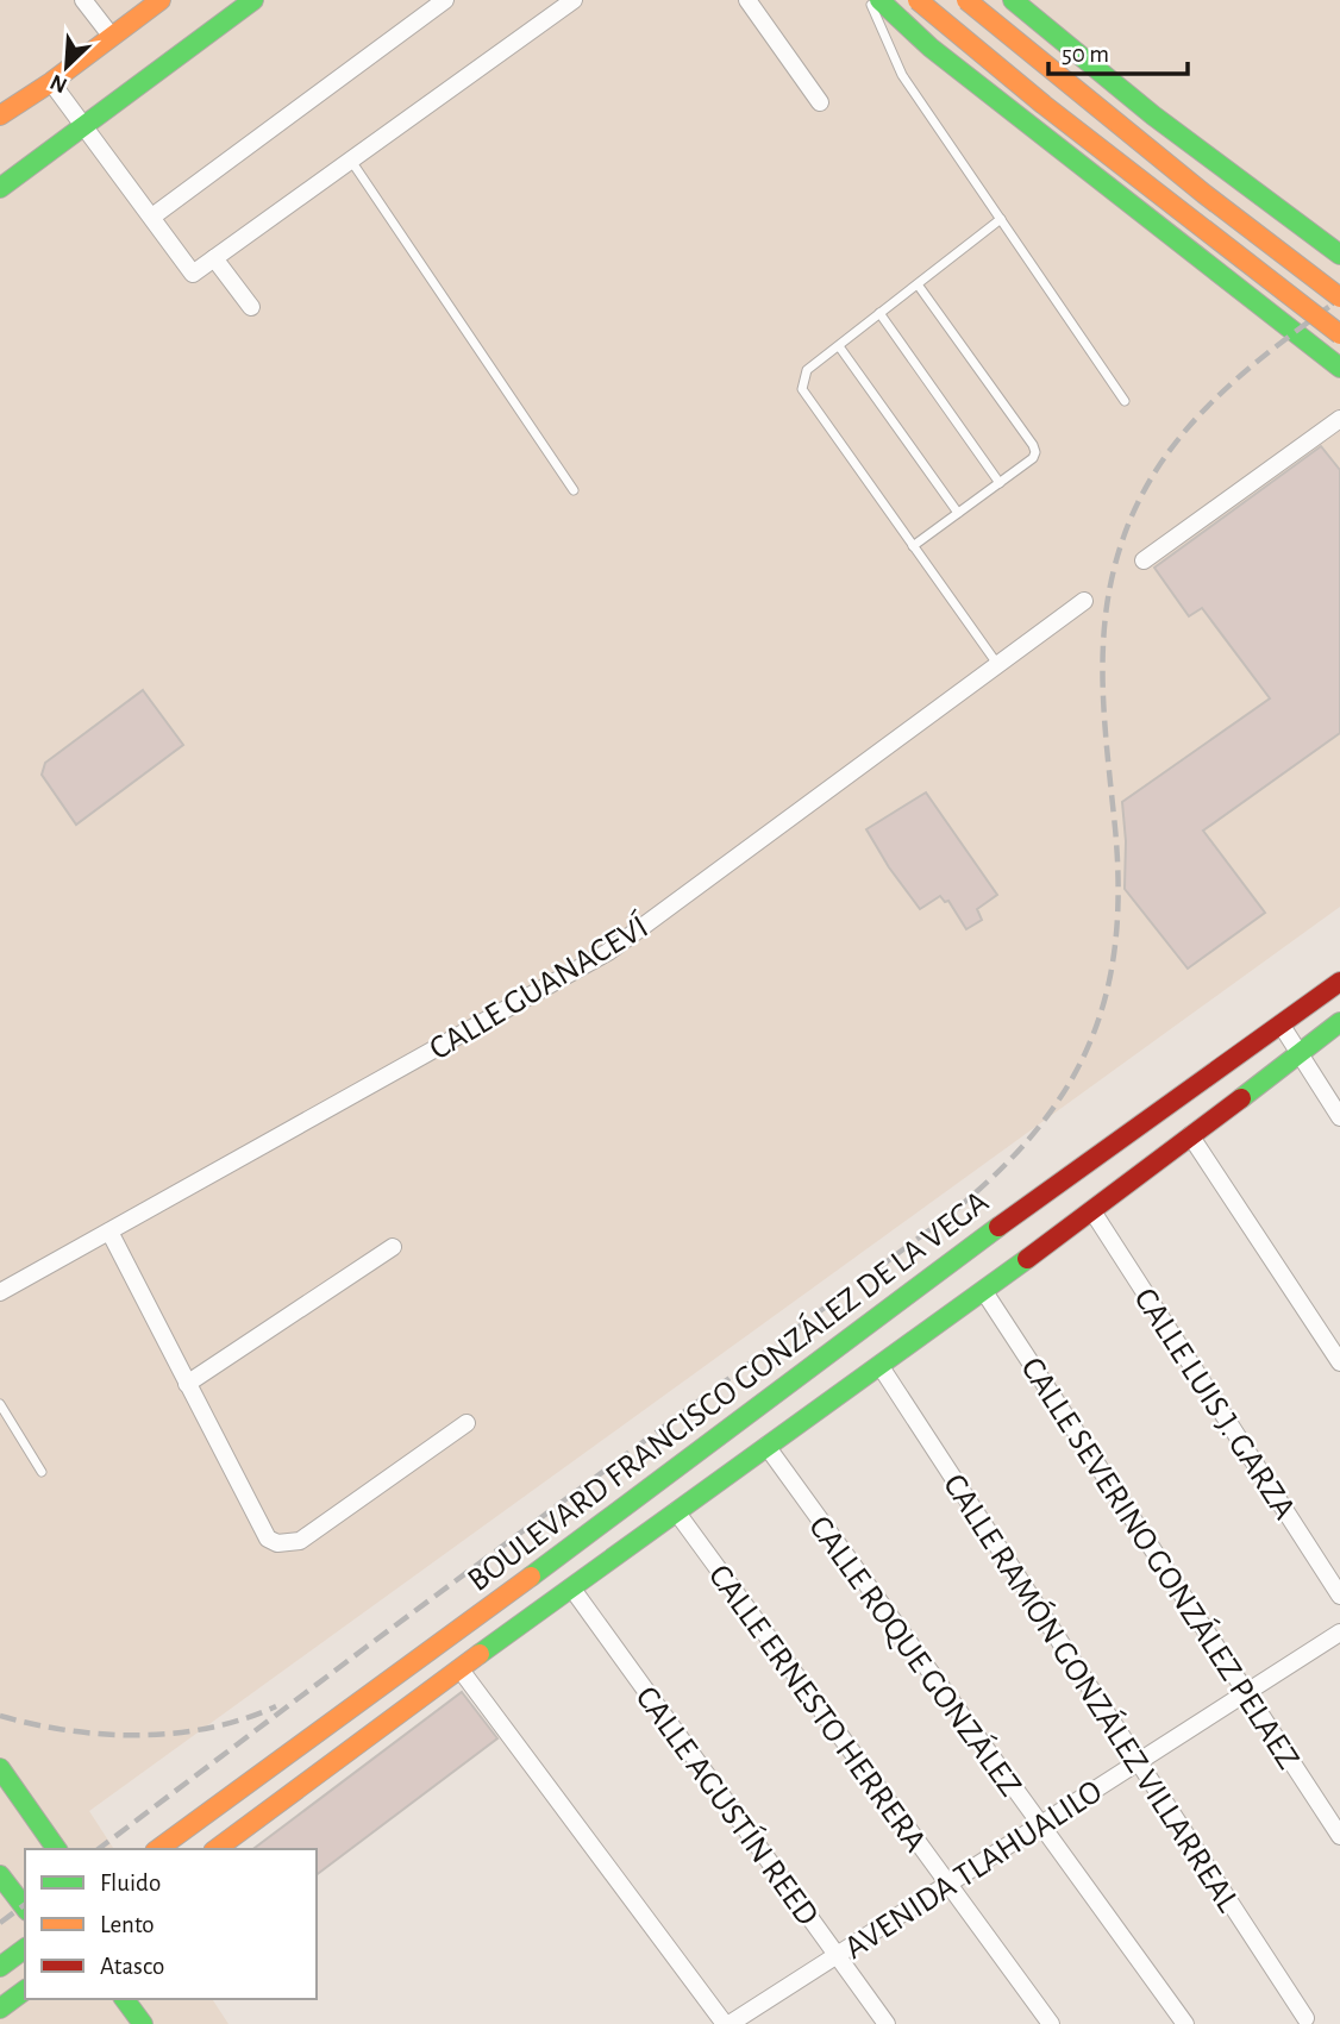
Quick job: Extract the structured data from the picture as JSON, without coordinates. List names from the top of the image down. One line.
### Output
{"streets":{"main road":["BOULEVARD FRANCISCO GONZÁLEZ DE LA VEGA"],"street":["CALLE GUANACEVÍ","CALLE LUIS J. GARZA","CALLE SEVERINO GONZÁLEZ PELAEZ","CALLE ROQUE GONZÁLEZ","CALLE RAMÓN GONZÁLEZ VILLARREAL","CALLE ERNESTO HERRERA","CALLE AGUSTÍN REED","AVENIDA TLAHUALILO"]},"crossings":[["BOULEVARD FRANCISCO GONZÁLEZ DE LA VEGA","CALLE LUIS J. GARZA"],["BOULEVARD FRANCISCO GONZÁLEZ DE LA VEGA","CALLE SEVERINO GONZÁLEZ PELAEZ"],["BOULEVARD FRANCISCO GONZÁLEZ DE LA VEGA","CALLE ROQUE GONZÁLEZ"],["BOULEVARD FRANCISCO GONZÁLEZ DE LA VEGA","CALLE RAMÓN GONZÁLEZ VILLARREAL"],["BOULEVARD FRANCISCO GONZÁLEZ DE LA VEGA","CALLE ERNESTO HERRERA"],["BOULEVARD FRANCISCO GONZÁLEZ DE LA VEGA","CALLE AGUSTÍN REED"],["CALLE SEVERINO GONZÁLEZ PELAEZ","AVENIDA TLAHUALILO"],["CALLE ROQUE GONZÁLEZ","AVENIDA TLAHUALILO"],["CALLE RAMÓN GONZÁLEZ VILLARREAL","AVENIDA TLAHUALILO"],["CALLE ERNESTO HERRERA","AVENIDA TLAHUALILO"],["CALLE AGUSTÍN REED","AVENIDA TLAHUALILO"]],"legend":["Fluido","Lento","Atasco"],"scale_bar":"50 m","north":"bottom left"}
